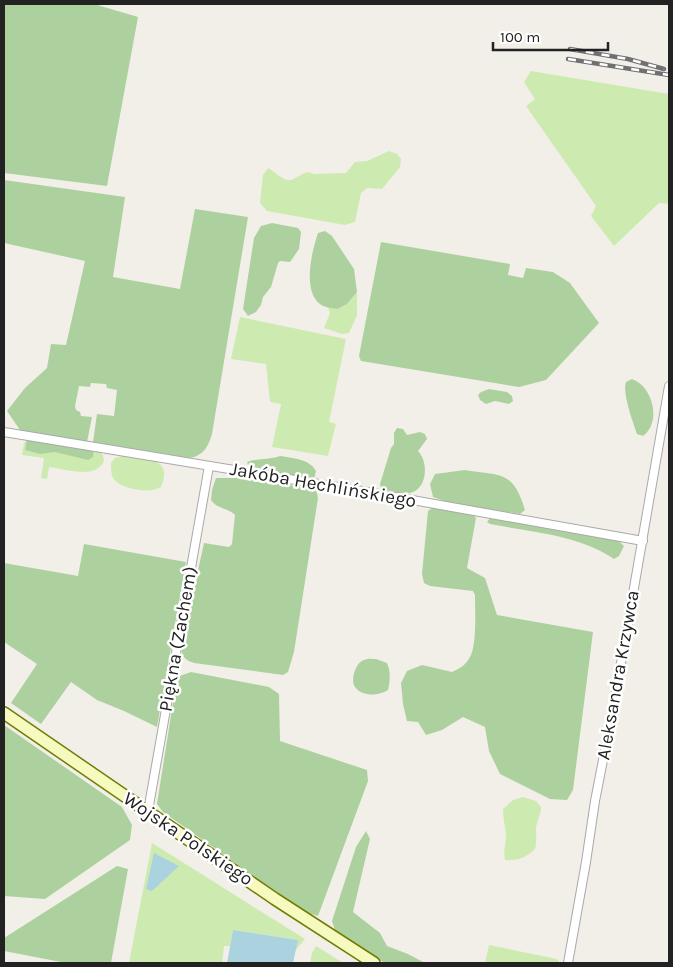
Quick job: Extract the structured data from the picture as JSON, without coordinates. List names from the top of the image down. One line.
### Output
{"streets":{"street":["Jakóba Hechlińskiego","Piękna (Zachem)","Aleksandra Krzywca","Wojska Polskiego"]},"crossings":[["Jakóba Hechlińskiego","Piękna (Zachem)"],["Jakóba Hechlińskiego","Aleksandra Krzywca"],["Piękna (Zachem)","Wojska Polskiego"]],"scale_bar":"100 m"}
